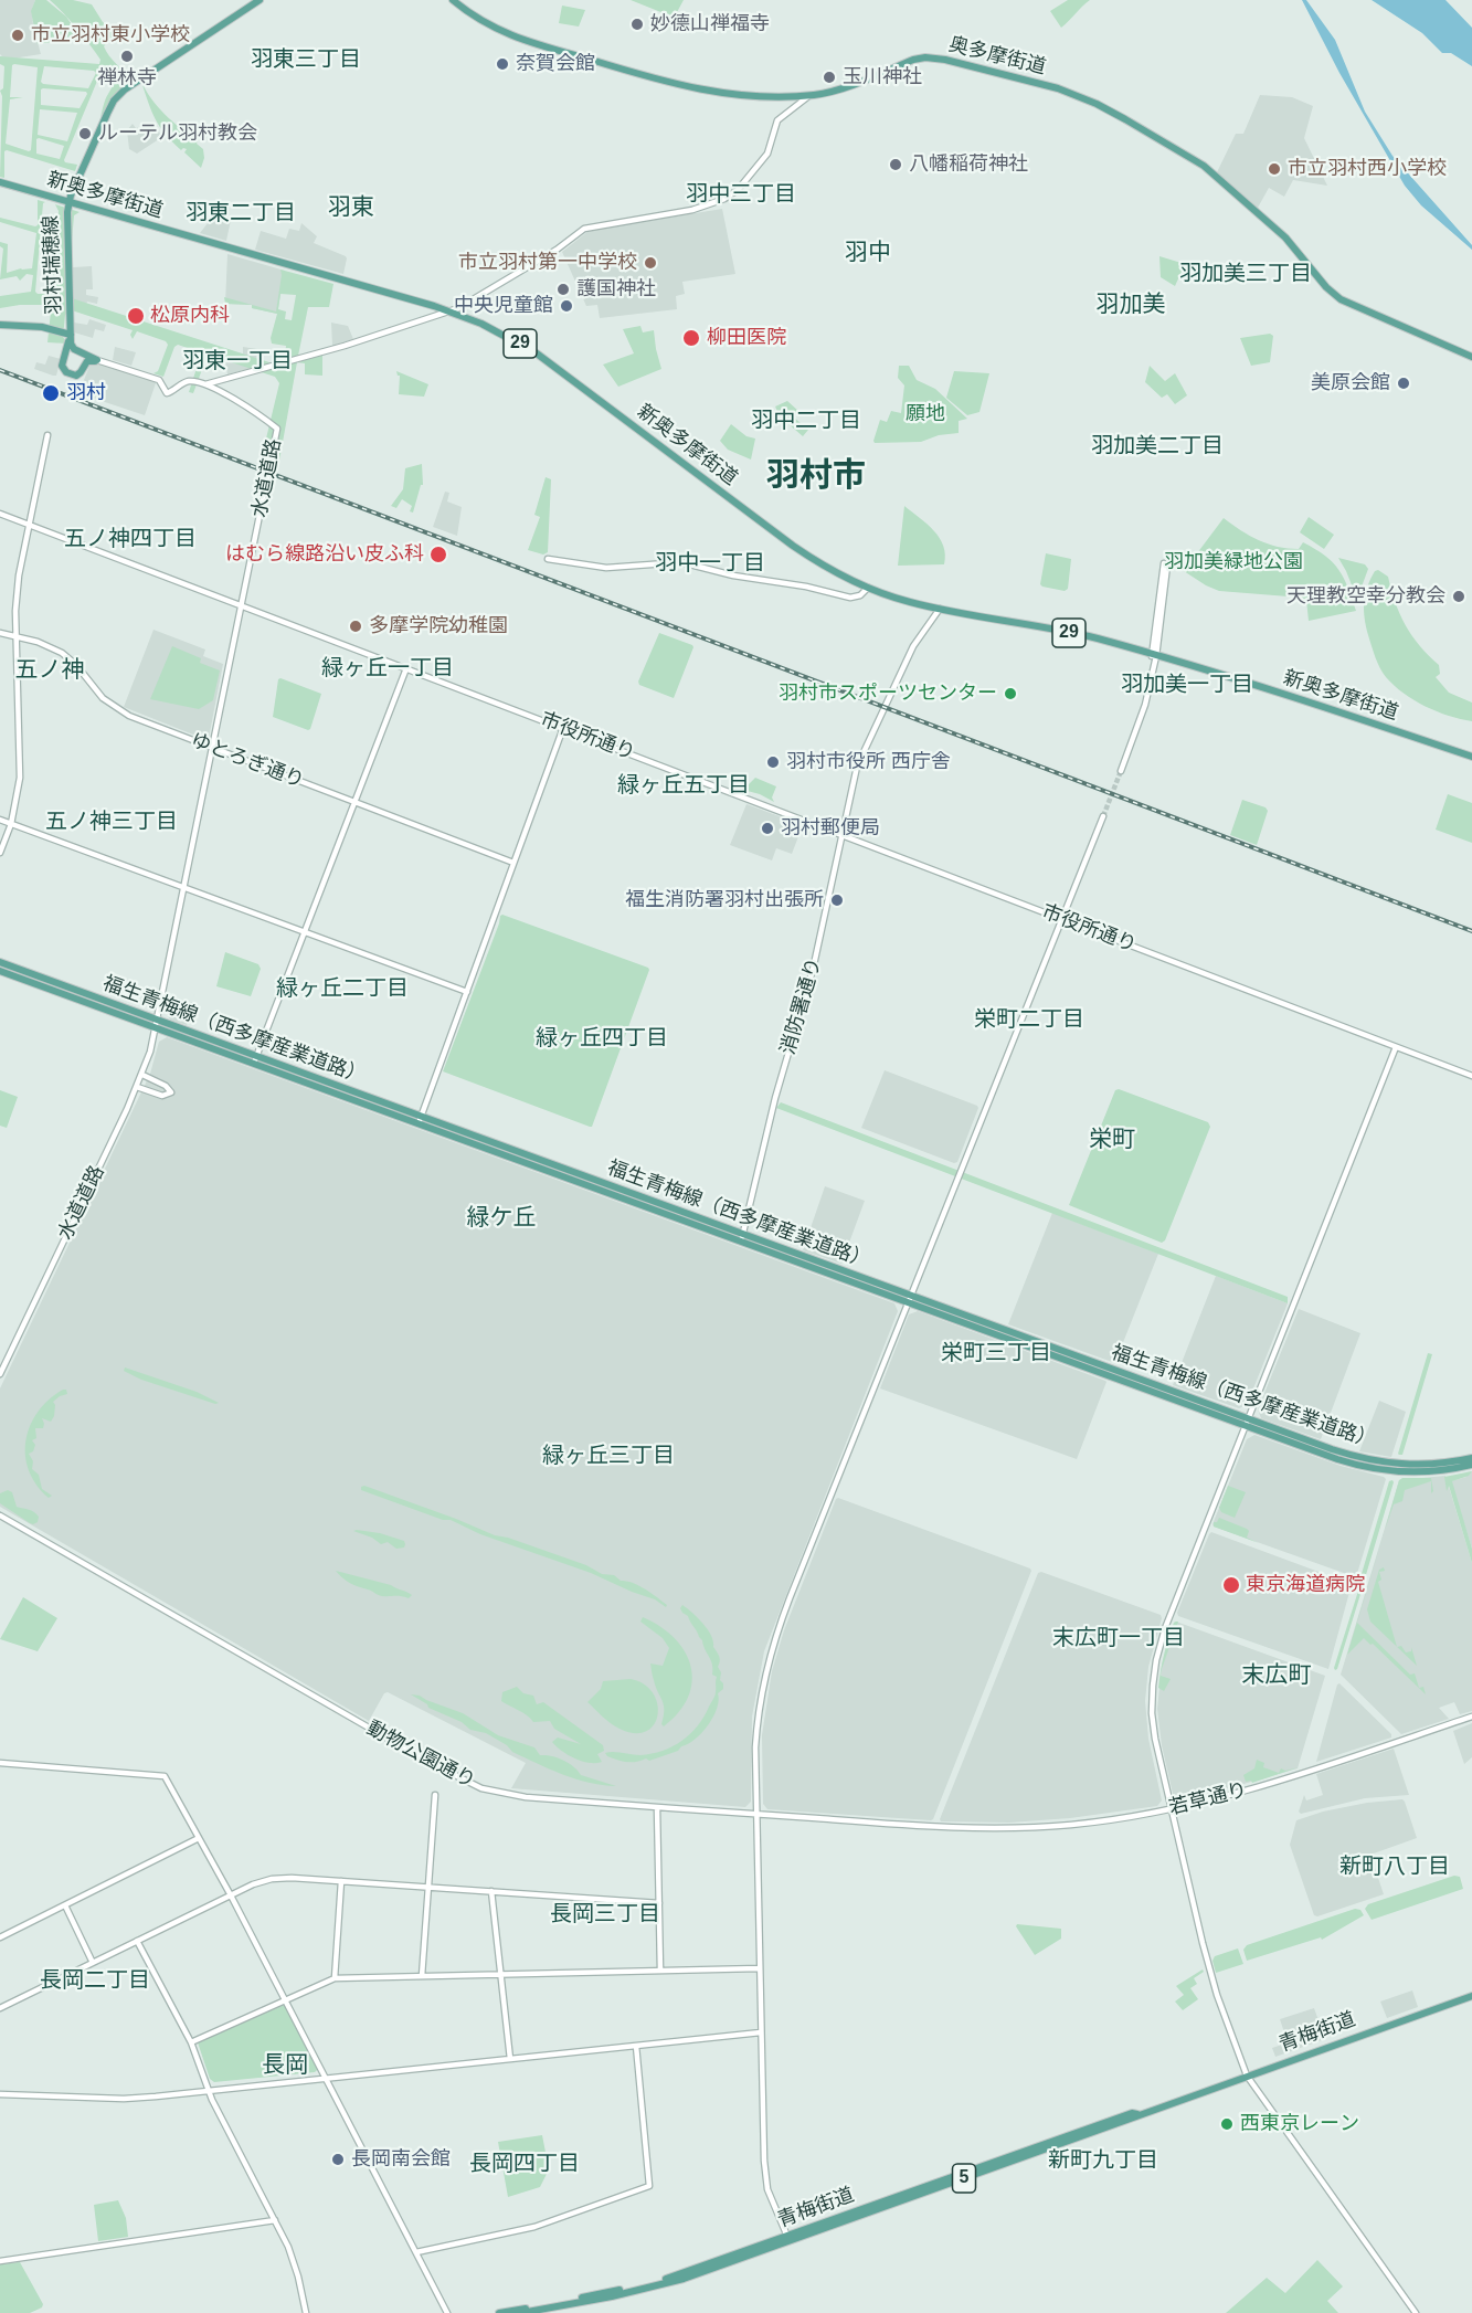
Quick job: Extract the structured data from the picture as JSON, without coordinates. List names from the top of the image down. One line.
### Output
{"streets":{"main road":["奥多摩街道","新奥多摩街道","羽村瑞穂線","29","福生青梅線（西多摩産業道路）","青梅街道","5"],"street":["水道道路","市役所通り","ゆとろぎ通り","消防署通り","動物公園通り","若草通り"]},"crossings":[["新奥多摩街道","羽村瑞穂線"],["新奥多摩街道","消防署通り"],["水道道路","市役所通り"],["水道道路","ゆとろぎ通り"],["水道道路","福生青梅線（西多摩産業道路）"],["市役所通り","消防署通り"],["消防署通り","福生青梅線（西多摩産業道路）"],["動物公園通り","若草通り"]],"districts":["羽東三丁目","羽中三丁目","羽東","羽東二丁目","羽中","羽加美三丁目","羽加美","羽東一丁目","羽中二丁目","羽加美二丁目","羽村市","五ノ神四丁目","羽中一丁目","緑ヶ丘一丁目","五ノ神","羽加美一丁目","緑ヶ丘五丁目","五ノ神三丁目","緑ヶ丘二丁目","栄町二丁目","緑ヶ丘四丁目","栄町","緑ケ丘","栄町三丁目","緑ヶ丘三丁目","末広町一丁目","末広町","新町八丁目","長岡三丁目","長岡二丁目","長岡","新町九丁目","長岡四丁目"],"parks":["願地","羽加美緑地公園"],"places":["妙德山禅福寺","市立羽村東小学校","禅林寺","奈賀会館","玉川神社","ルーテル羽村教会","八幡稲荷神社","市立羽村西小学校","市立羽村第一中学校","護国神社","中央児童館","松原内科","柳田医院","美原会館","羽村","はむら線路沿い皮ふ科","天理教空幸分教会","多摩学院幼稚園","羽村市スポーツセンター","羽村市役所 西庁舎","羽村郵便局","福生消防署羽村出張所","東京海道病院","西東京レーン","長岡南会館"]}
